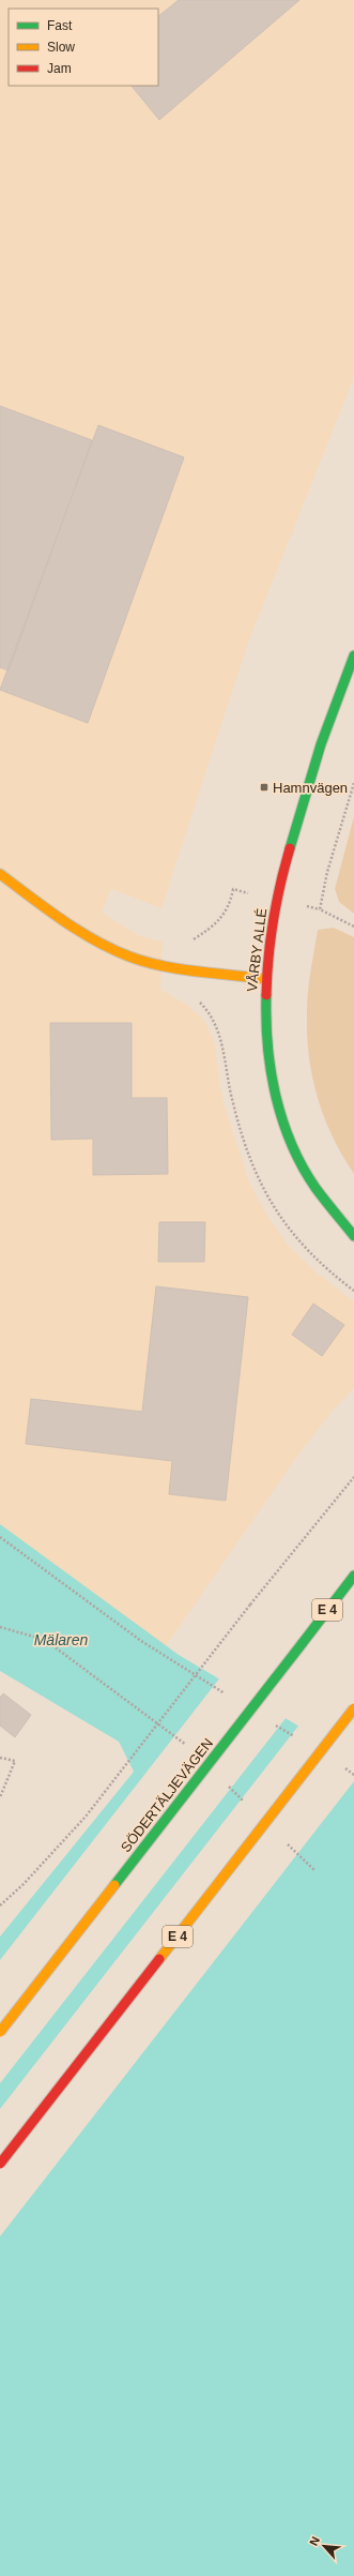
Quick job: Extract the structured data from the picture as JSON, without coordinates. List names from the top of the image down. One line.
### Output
{"streets":{"main road":["VÅRBY ALLÉ","E 4","SÖDERTÄLJEVÄGEN"]},"water":["Mälaren"],"places":{"transit":["Hamnvägen"]},"legend":["Fast","Slow","Jam"],"north":"top left"}
